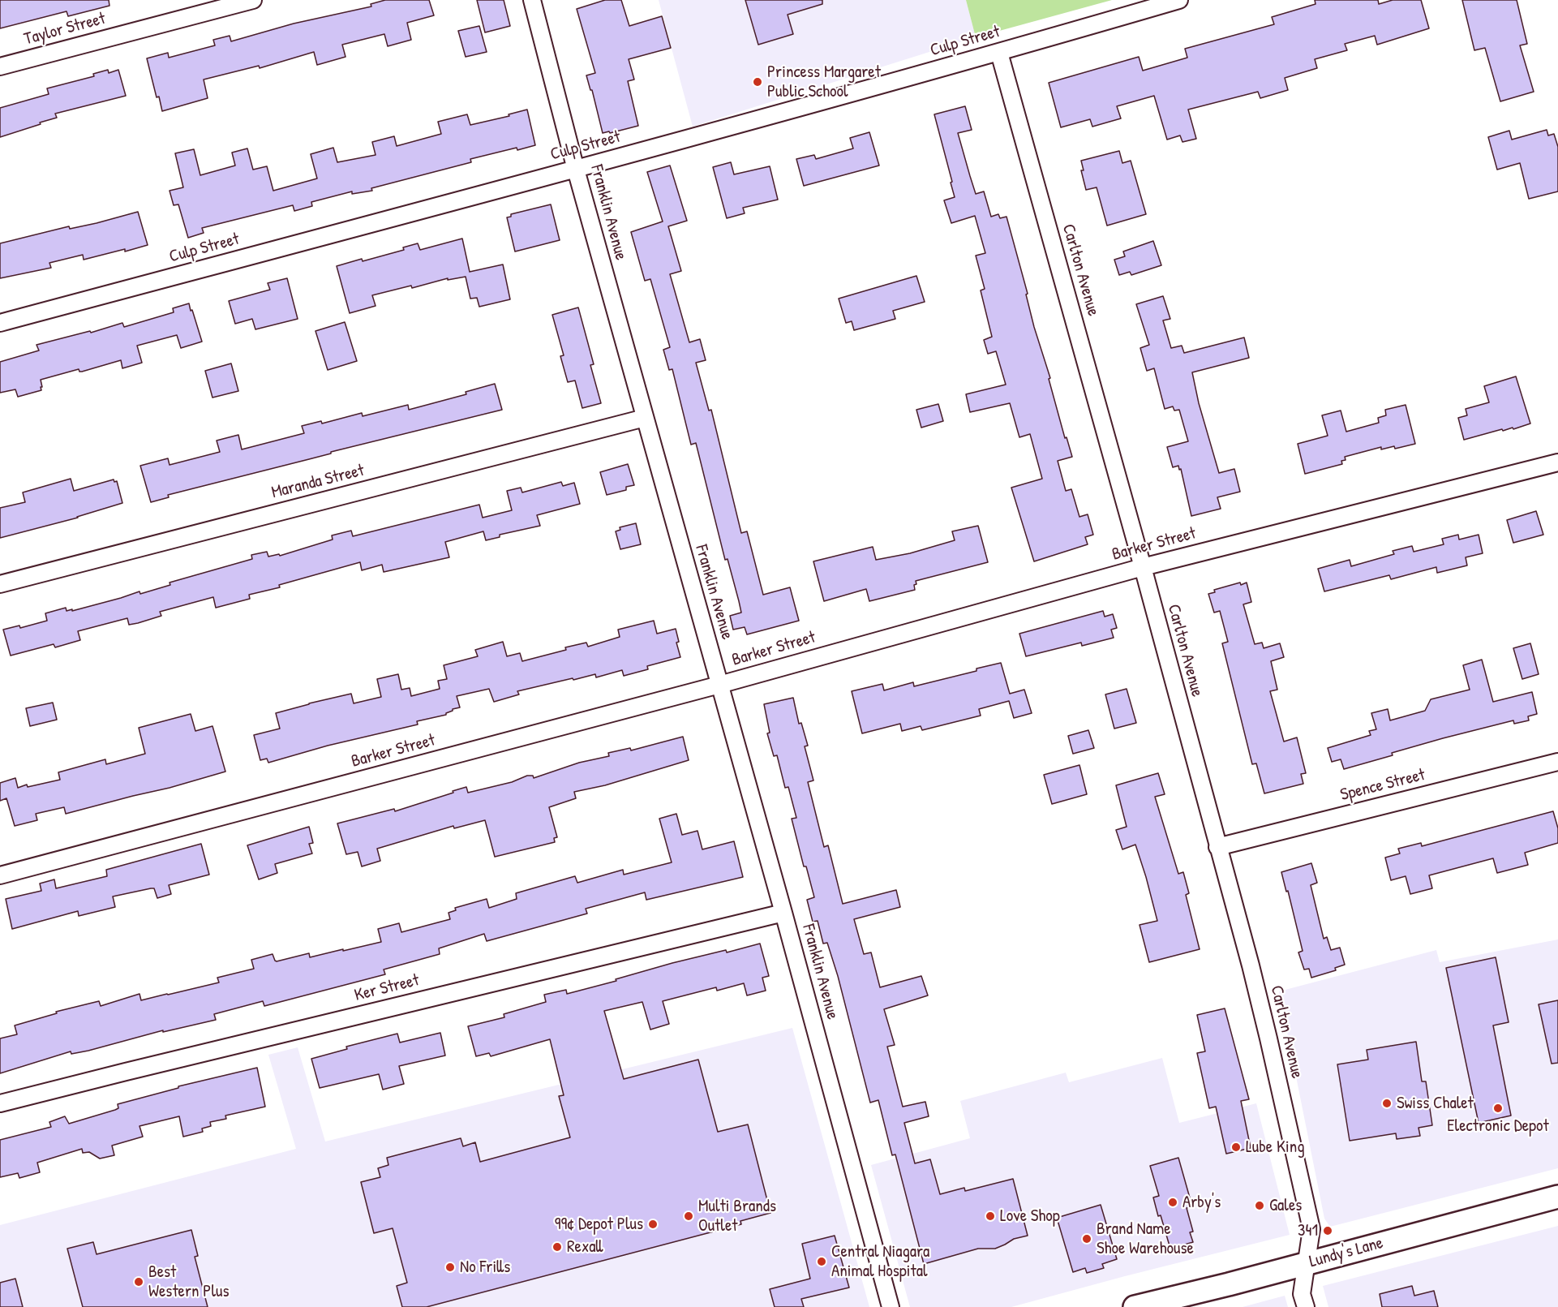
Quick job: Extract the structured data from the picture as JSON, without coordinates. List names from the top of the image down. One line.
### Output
{"streets":{"main road":["Lundy's Lane"],"street":["Taylor Street","Culp Street","Franklin Avenue","Carlton Avenue","Maranda Street","Barker Street","Spence Street","Ker Street"]},"crossings":[["Culp Street","Franklin Avenue"],["Culp Street","Carlton Avenue"],["Franklin Avenue","Maranda Street"],["Franklin Avenue","Barker Street"],["Franklin Avenue","Ker Street"],["Carlton Avenue","Barker Street"],["Carlton Avenue","Spence Street"],["Carlton Avenue","Lundy's Lane"]],"places":["Princess Margaret Public School","Swiss Chalet","Electronic Depot","Lube King","Arby's","Gales","Multi Brands Outlet","Love Shop","99¢ Depot Plus","341","Brand Name Shoe Warehouse","Rexall","Central Niagara Animal Hospital","No Frills","Best Western Plus"]}
